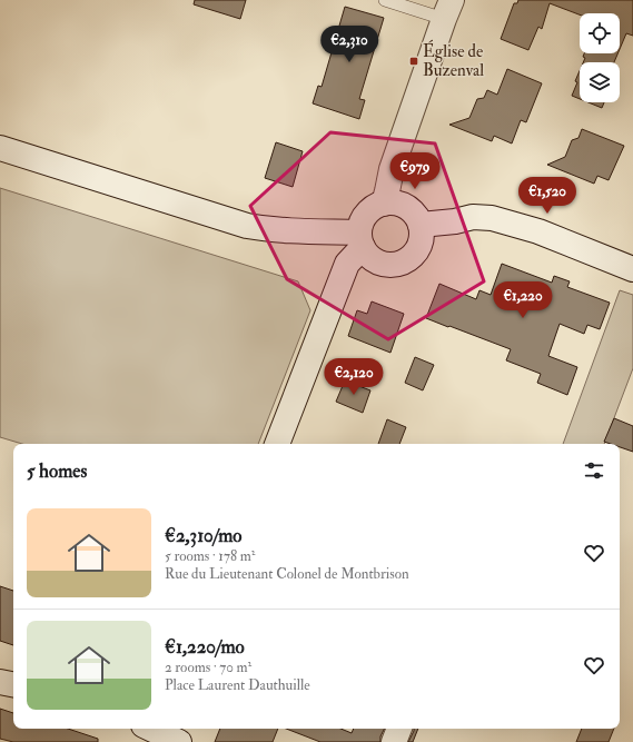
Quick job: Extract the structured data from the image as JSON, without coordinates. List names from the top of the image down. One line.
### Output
{"places":{"transit":["Église de Buzenval"]},"page":{"price":["€2,310","€979","€1,520","€1,220","€2,120"],"heading":"5 homes","list":[{"name":"€2,310/mo","note":"5 rooms · 178 m² · Rue du Lieutenant Colonel de Montbrison"},{"name":"€1,220/mo","note":"2 rooms · 70 m² · Place Laurent Dauthuille"}]}}
